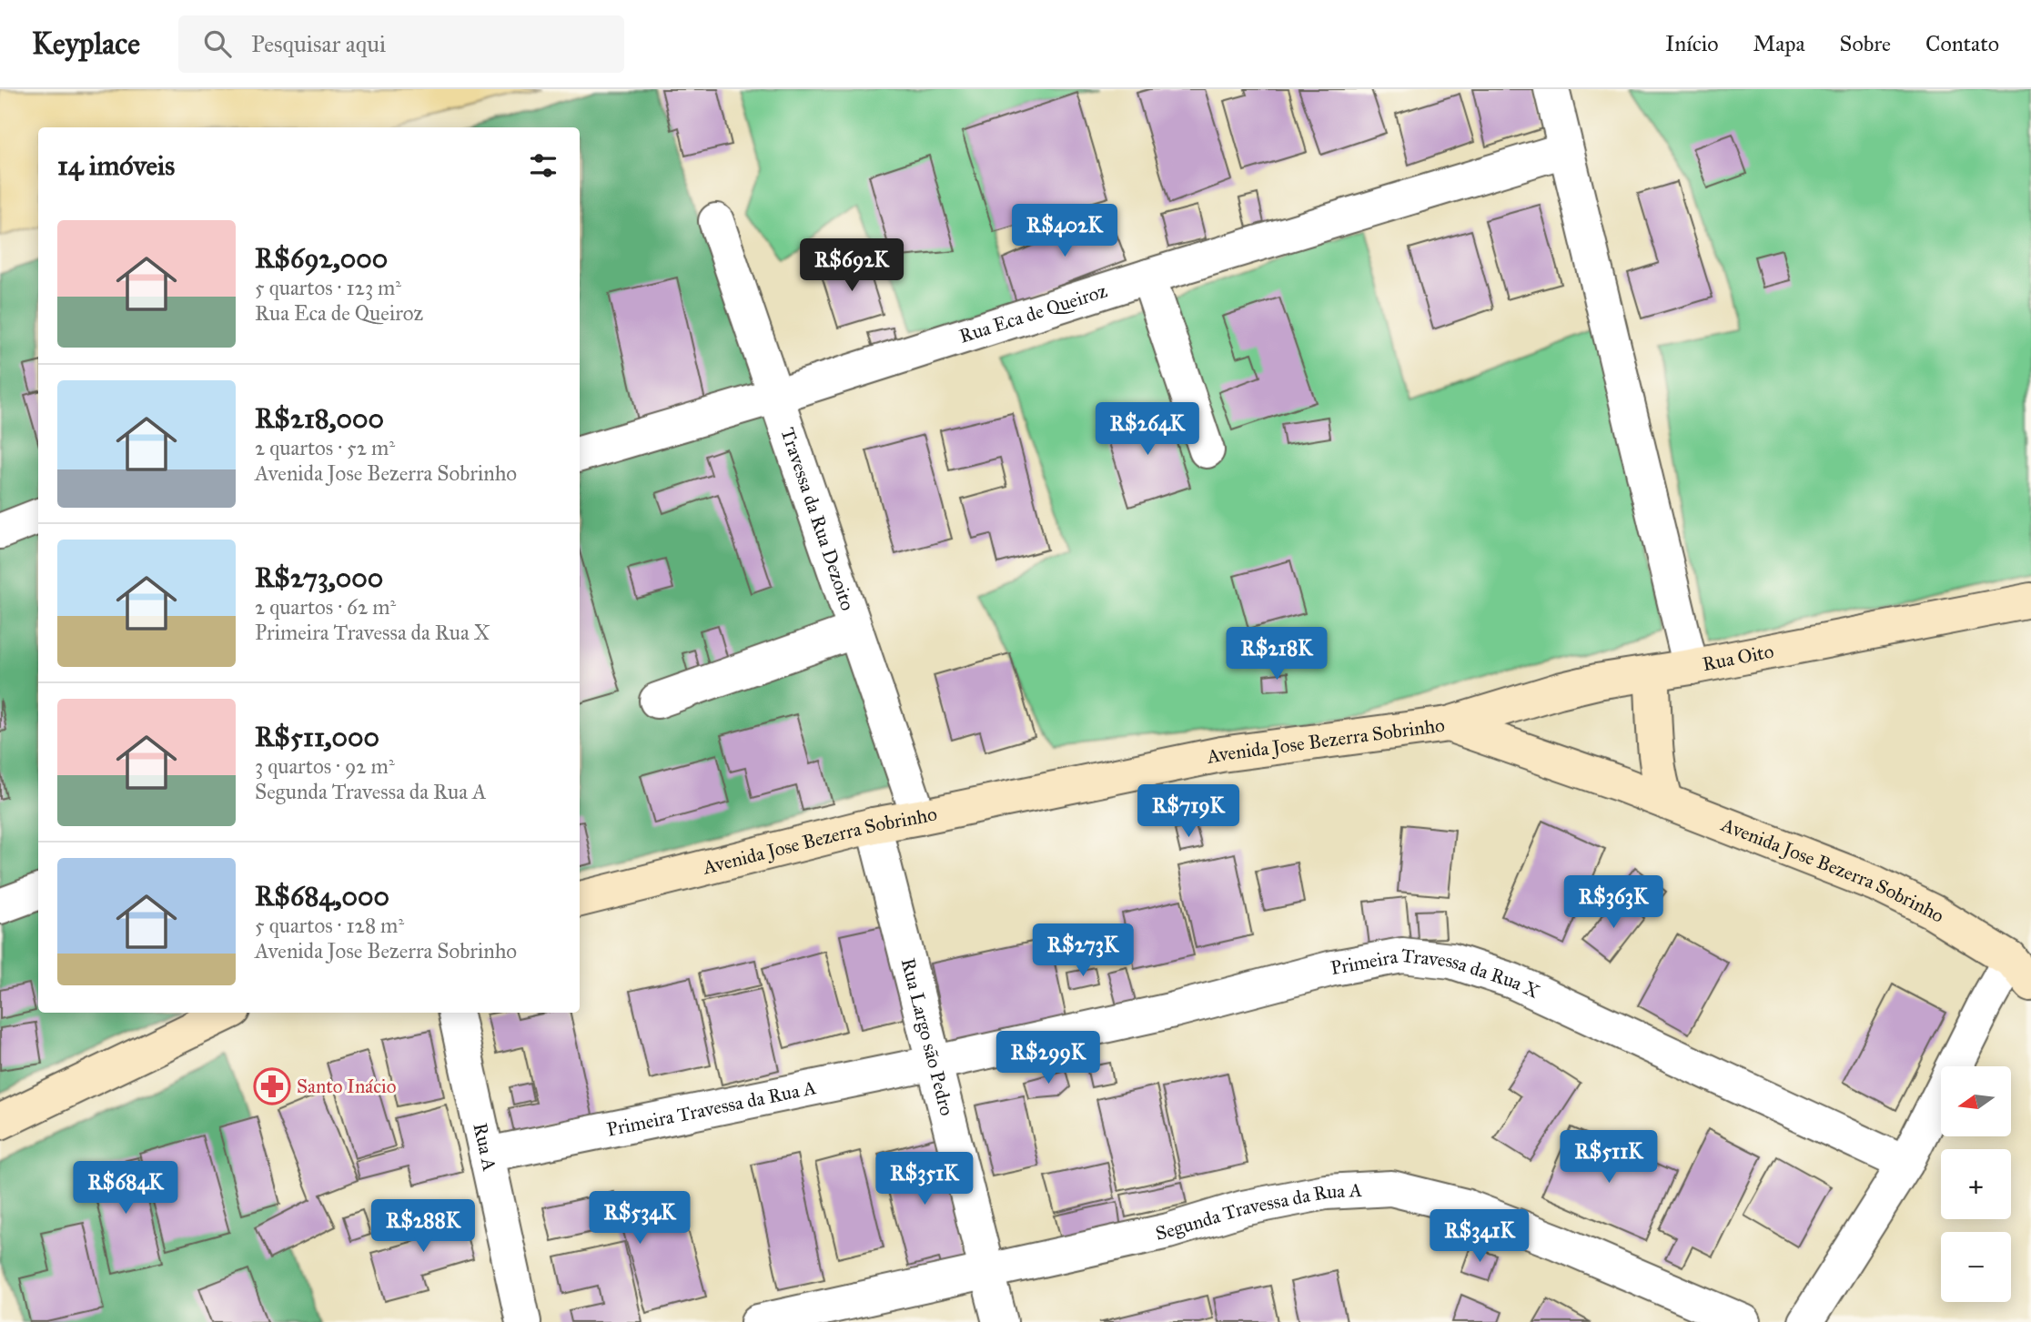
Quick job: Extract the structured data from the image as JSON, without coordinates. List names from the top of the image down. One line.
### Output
{"streets":{"main road":["Rua Oito","Avenida Jose Bezerra Sobrinho"],"street":["Rua Eca de Queiroz","Travessa da Rua Dezoito","Primeira Travessa da Rua X","Rua Largo são Pedro","Primeira Travessa da Rua A","Rua A","Segunda Travessa da Rua A"]},"crossings":[["Rua Eca de Queiroz","Travessa da Rua Dezoito"],["Travessa da Rua Dezoito","Avenida Jose Bezerra Sobrinho"],["Rua Oito","Avenida Jose Bezerra Sobrinho"],["Avenida Jose Bezerra Sobrinho","Rua Largo são Pedro"],["Primeira Travessa da Rua X","Rua Largo são Pedro"],["Primeira Travessa da Rua X","Primeira Travessa da Rua A"],["Rua Largo são Pedro","Primeira Travessa da Rua A"],["Rua Largo são Pedro","Segunda Travessa da Rua A"],["Primeira Travessa da Rua A","Rua A"]],"places":{"pharmacy":["Santo Inácio"]},"north":"left","page":{"header":"Keyplace","search":"Pesquisar aqui","nav":["Início","Mapa","Sobre","Contato"],"heading":"14 imóveis","price":["R$402K","R$692K","R$264K","R$218K","R$719K","R$363K","R$273K","R$299K","R$511K","R$351K","R$684K","R$534K","R$288K","R$341K"],"list":[{"name":"R$692,000","note":"5 quartos · 123 m² · Rua Eca de Queiroz"},{"name":"R$218,000","note":"2 quartos · 52 m² · Avenida Jose Bezerra Sobrinho"},{"name":"R$273,000","note":"2 quartos · 62 m² · Primeira Travessa da Rua X"},{"name":"R$511,000","note":"3 quartos · 92 m² · Segunda Travessa da Rua A"},{"name":"R$684,000","note":"5 quartos · 128 m² · Avenida Jose Bezerra Sobrinho"}],"map_buttons":["+","−"]}}
